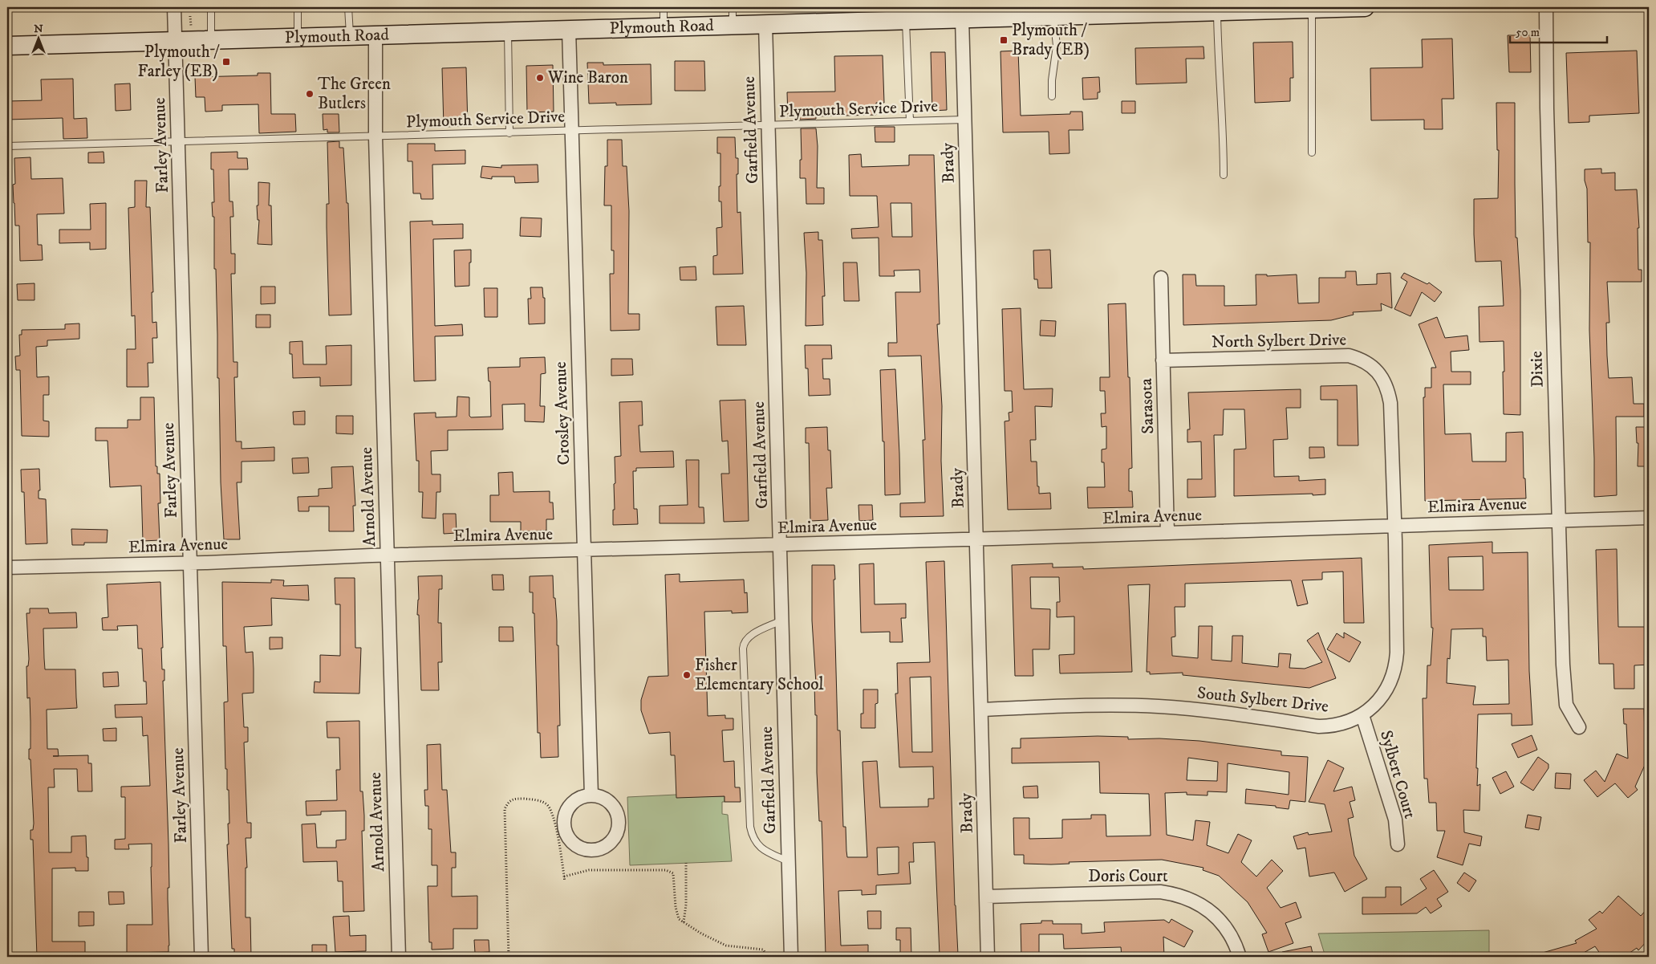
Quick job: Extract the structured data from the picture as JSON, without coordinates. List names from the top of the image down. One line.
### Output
{"streets":{"main road":["Plymouth Road"],"street":["Garfield Avenue","Farley Avenue","Brady","North Sylbert Drive","Dixie","Sarasota","Crosley Avenue","Arnold Avenue","Elmira Avenue","South Sylbert Drive","Sylbert Court","Doris Court"],"lane":["Plymouth Service Drive"]},"crossings":[["Plymouth Road","Garfield Avenue"],["Plymouth Road","Farley Avenue"],["Plymouth Road","Brady"],["Plymouth Road","Crosley Avenue"],["Plymouth Road","Arnold Avenue"],["Plymouth Service Drive","Garfield Avenue"],["Plymouth Service Drive","Farley Avenue"],["Plymouth Service Drive","Brady"],["Plymouth Service Drive","Crosley Avenue"],["Plymouth Service Drive","Arnold Avenue"],["Garfield Avenue","Elmira Avenue"],["Farley Avenue","Elmira Avenue"],["Brady","Elmira Avenue"],["Brady","South Sylbert Drive"],["Brady","Doris Court"],["North Sylbert Drive","Sarasota"],["North Sylbert Drive","Elmira Avenue"],["North Sylbert Drive","South Sylbert Drive"],["Dixie","Elmira Avenue"],["Sarasota","Elmira Avenue"],["Crosley Avenue","Elmira Avenue"],["Arnold Avenue","Elmira Avenue"],["Elmira Avenue","South Sylbert Drive"],["South Sylbert Drive","Sylbert Court"]],"places":{"transit":["Plymouth / Brady (EB)","Plymouth / Farley (EB)"],"other":["Wine Baron","The Green Butlers","Fisher Elementary School"]},"scale_bar":"50 m","north":"top"}
